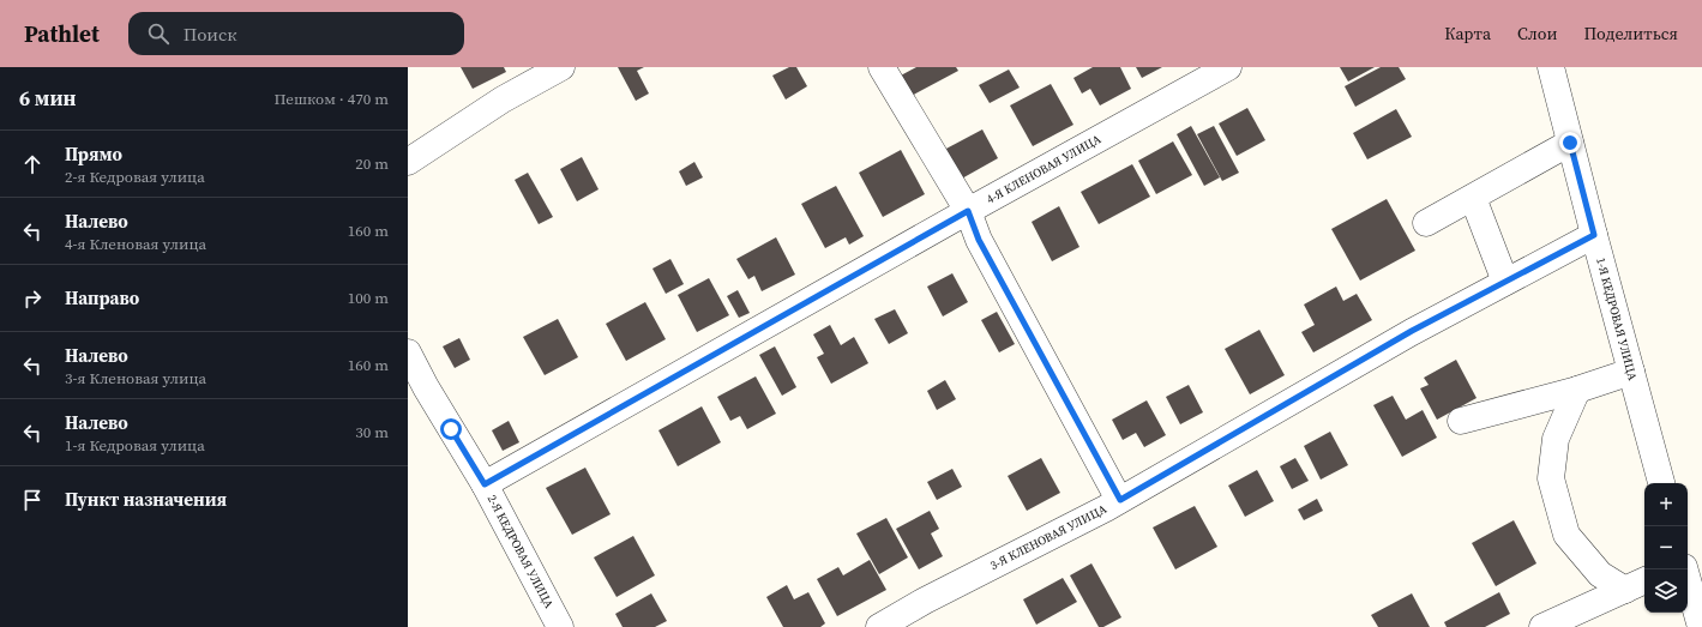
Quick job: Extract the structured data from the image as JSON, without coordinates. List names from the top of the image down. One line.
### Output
{"streets":{"street":["4-Я КЛЕНОВАЯ УЛИЦА","1-Я КЕДРОВАЯ УЛИЦА","3-Я КЛЕНОВАЯ УЛИЦА","2-Я КЕДРОВАЯ УЛИЦА"]},"crossings":[["4-Я КЛЕНОВАЯ УЛИЦА","2-Я КЕДРОВАЯ УЛИЦА"],["1-Я КЕДРОВАЯ УЛИЦА","3-Я КЛЕНОВАЯ УЛИЦА"]],"page":{"header":"Pathlet","search":"Поиск","nav":["Карта","Слои","Поделиться"],"heading":["6 мин","Пешком · 470 m"],"list":[["Прямо","2-я Кедровая улица","20 m"],["Налево","4-я Кленовая улица","160 m"],["Направо","100 m"],["Налево","3-я Кленовая улица","160 m"],["Налево","1-я Кедровая улица","30 m"],"Пункт назначения"],"map_buttons":["+","−"]}}
